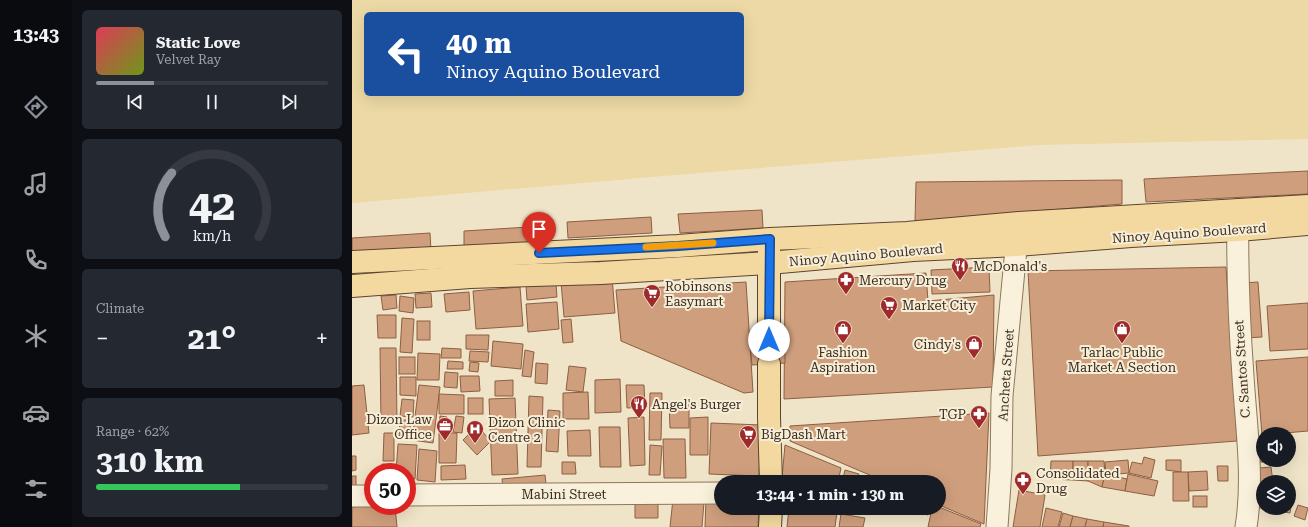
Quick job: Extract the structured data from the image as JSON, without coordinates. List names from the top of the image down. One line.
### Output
{"streets":{"main road":["Ninoy Aquino Boulevard"],"street":["C. Santos Street","Ancheta Street","Mabini Street"]},"crossings":[["Ninoy Aquino Boulevard","C. Santos Street"],["Ninoy Aquino Boulevard","Ancheta Street"]],"places":{"restaurant":["McDonald's","Angel's Burger"],"pharmacy":["Mercury Drug","TGP","Consolidated Drug"],"supermarket":["Robinsons Easymart","Market City","BigDash Mart"],"shop":["Fashion Aspiration","Tarlac Public Market A Section","Cindy's"],"office":["Dizon Law Office"],"hospital":["Dizon Clinic Centre 2"]},"page":{"tabs":"13:43","turn":["40 m","Ninoy Aquino Boulevard"],"song":["Static Love","Velvet Ray"],"tile":["Climate",["Range · 62%","310 km"]],"heat":["−","21°","+"],"limit":"50","trip":"13:44 · 1 min · 130 m","gauge":["42","km/h"]}}
